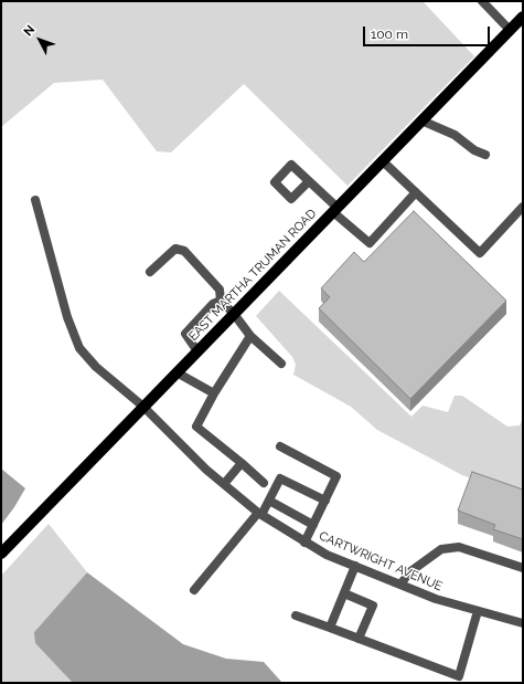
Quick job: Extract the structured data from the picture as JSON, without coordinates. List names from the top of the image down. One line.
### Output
{"streets":{"main road":["EAST MARTHA TRUMAN ROAD"],"street":["CARTWRIGHT AVENUE"]},"crossings":[["EAST MARTHA TRUMAN ROAD","CARTWRIGHT AVENUE"]],"scale_bar":"100 m","north":"top left"}
